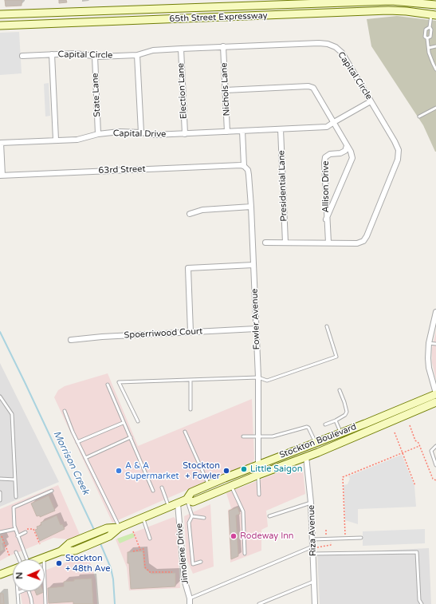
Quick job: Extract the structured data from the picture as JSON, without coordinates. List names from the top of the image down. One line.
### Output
{"streets":{"main road":["65th Street Expressway","Stockton Boulevard"],"street":["Capital Circle","Nichols Lane","Election Lane","State Lane","Capital Drive","63rd Street","Presidential Lane","Allison Drive","Fowler Avenue","Spoerriwood Court","Riza Avenue","Jimolene Drive"]},"crossings":[["Capital Circle","Nichols Lane"],["Capital Circle","Election Lane"],["Capital Circle","State Lane"],["Capital Circle","Capital Drive"],["Capital Circle","Presidential Lane"],["Capital Circle","Allison Drive"],["Nichols Lane","Capital Drive"],["Election Lane","Capital Drive"],["State Lane","Capital Drive"],["Capital Drive","Presidential Lane"],["63rd Street","Fowler Avenue"],["Fowler Avenue","Spoerriwood Court"],["Fowler Avenue","Stockton Boulevard"],["Stockton Boulevard","Riza Avenue"],["Stockton Boulevard","Jimolene Drive"]],"water":["Morrison Creek"],"places":["Little Saigon","A & A Supermarket","Stockton + Fowler","Rodeway Inn","Stockton + 48th Ave"],"north":"left"}
